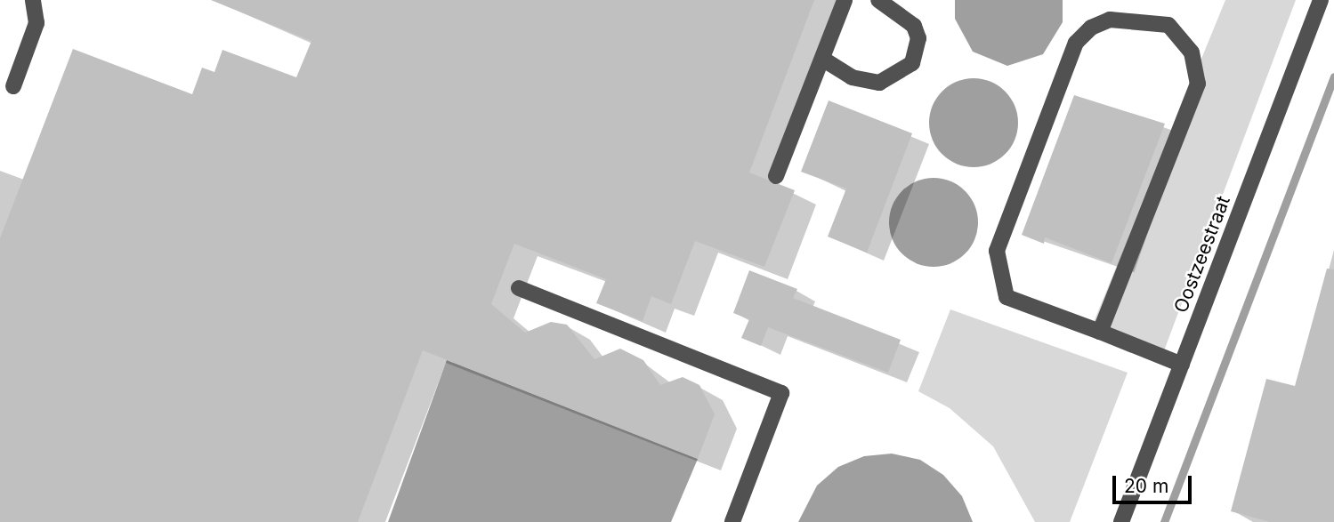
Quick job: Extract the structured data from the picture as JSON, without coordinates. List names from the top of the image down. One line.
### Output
{"streets":{"street":["Oostzeestraat"]},"scale_bar":"20 m"}
